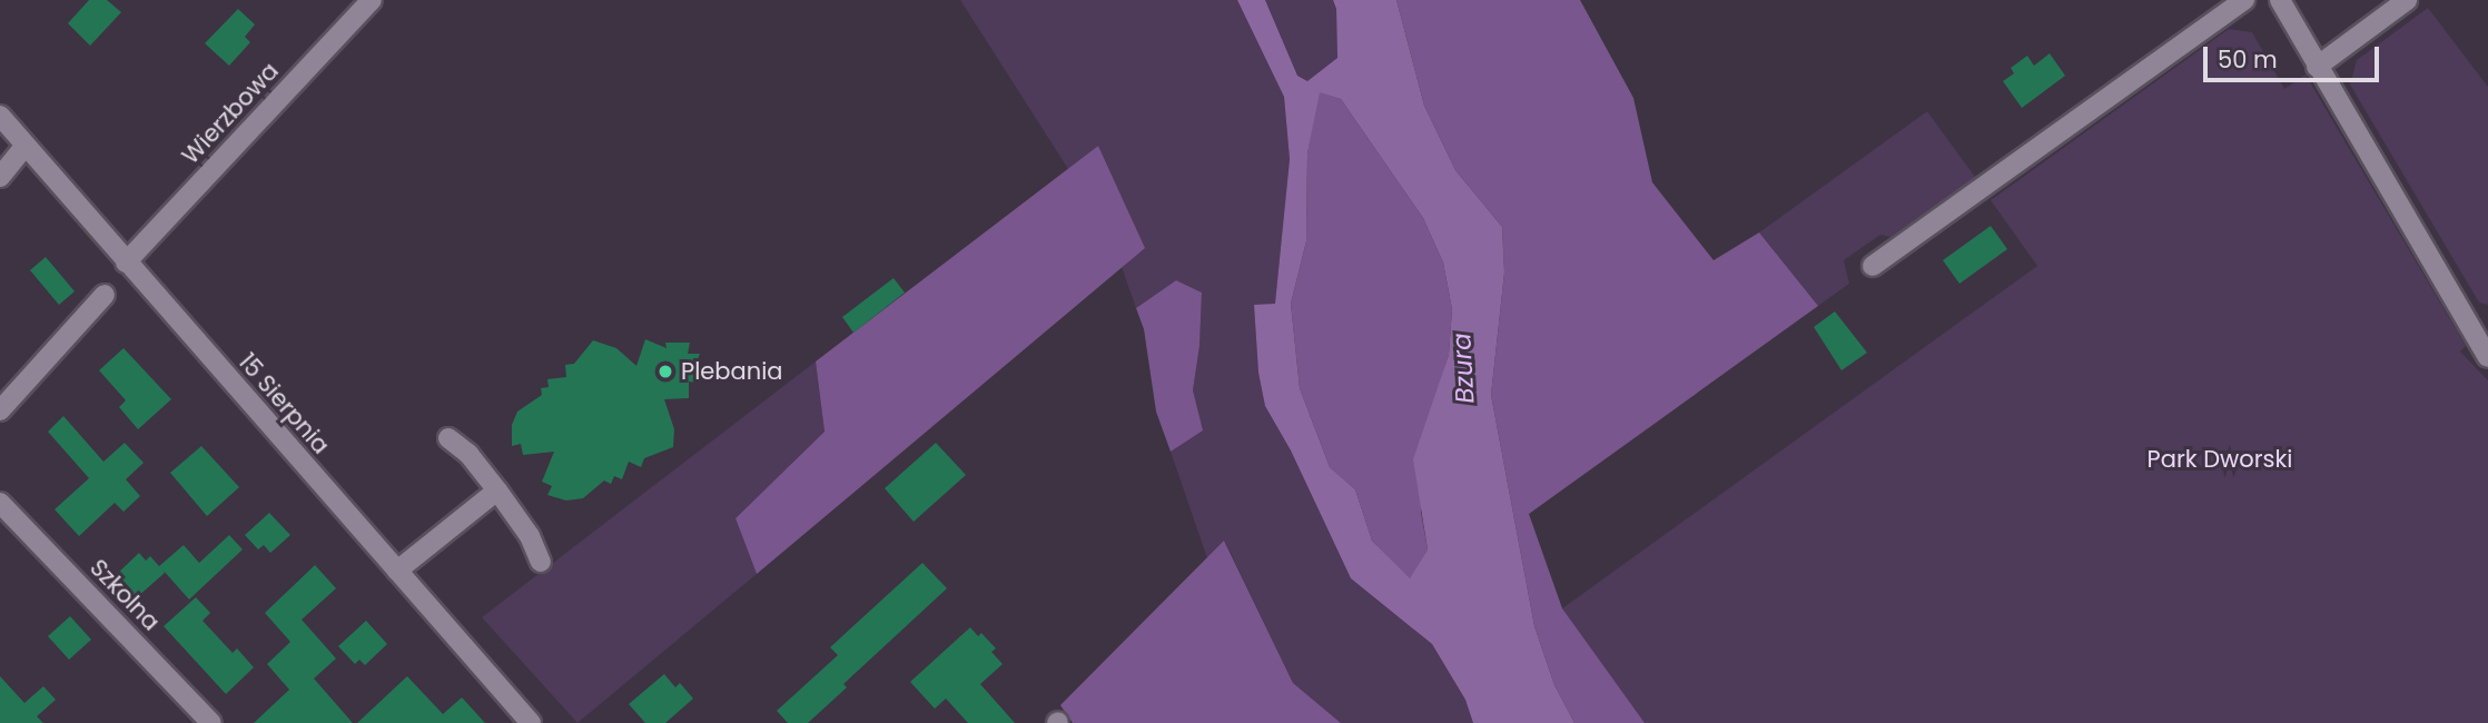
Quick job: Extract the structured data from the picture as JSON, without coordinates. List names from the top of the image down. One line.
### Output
{"streets":{"street":["Wierzbowa","15 Sierpnia","Szkolna"]},"crossings":[["Wierzbowa","15 Sierpnia"]],"water":["Bzura"],"parks":["Park Dworski"],"places":["Plebania"],"scale_bar":"50 m"}
